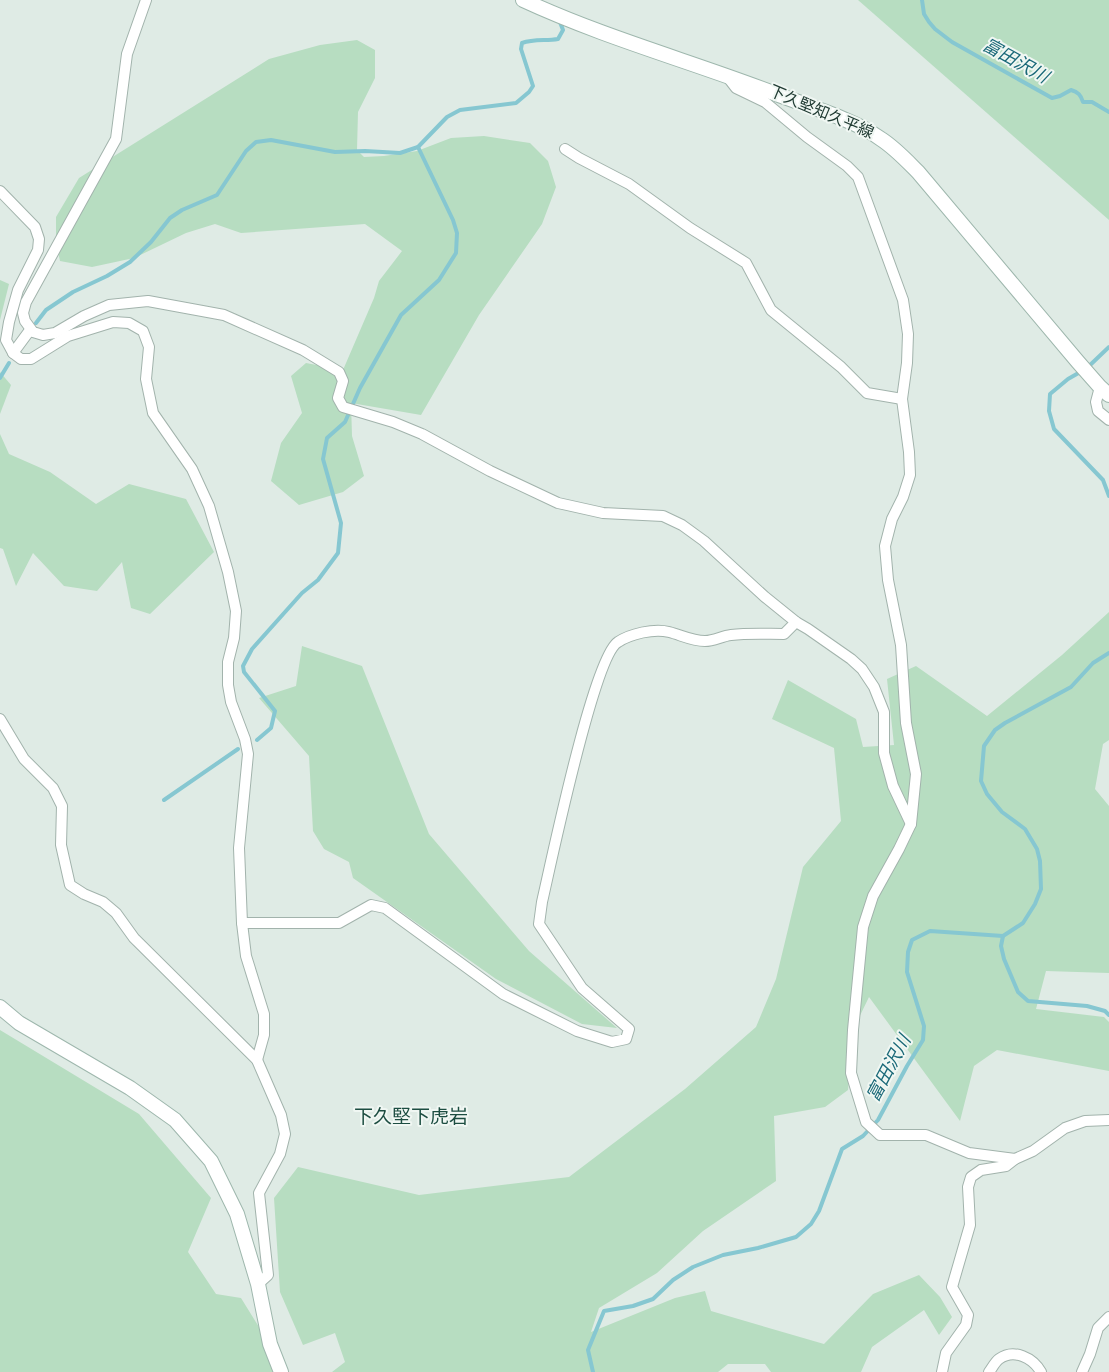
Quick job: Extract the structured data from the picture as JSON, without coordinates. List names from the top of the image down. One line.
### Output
{"streets":{"main road":["下久堅知久平線"]},"districts":["下久堅下虎岩"],"water":["富田沢川"]}
